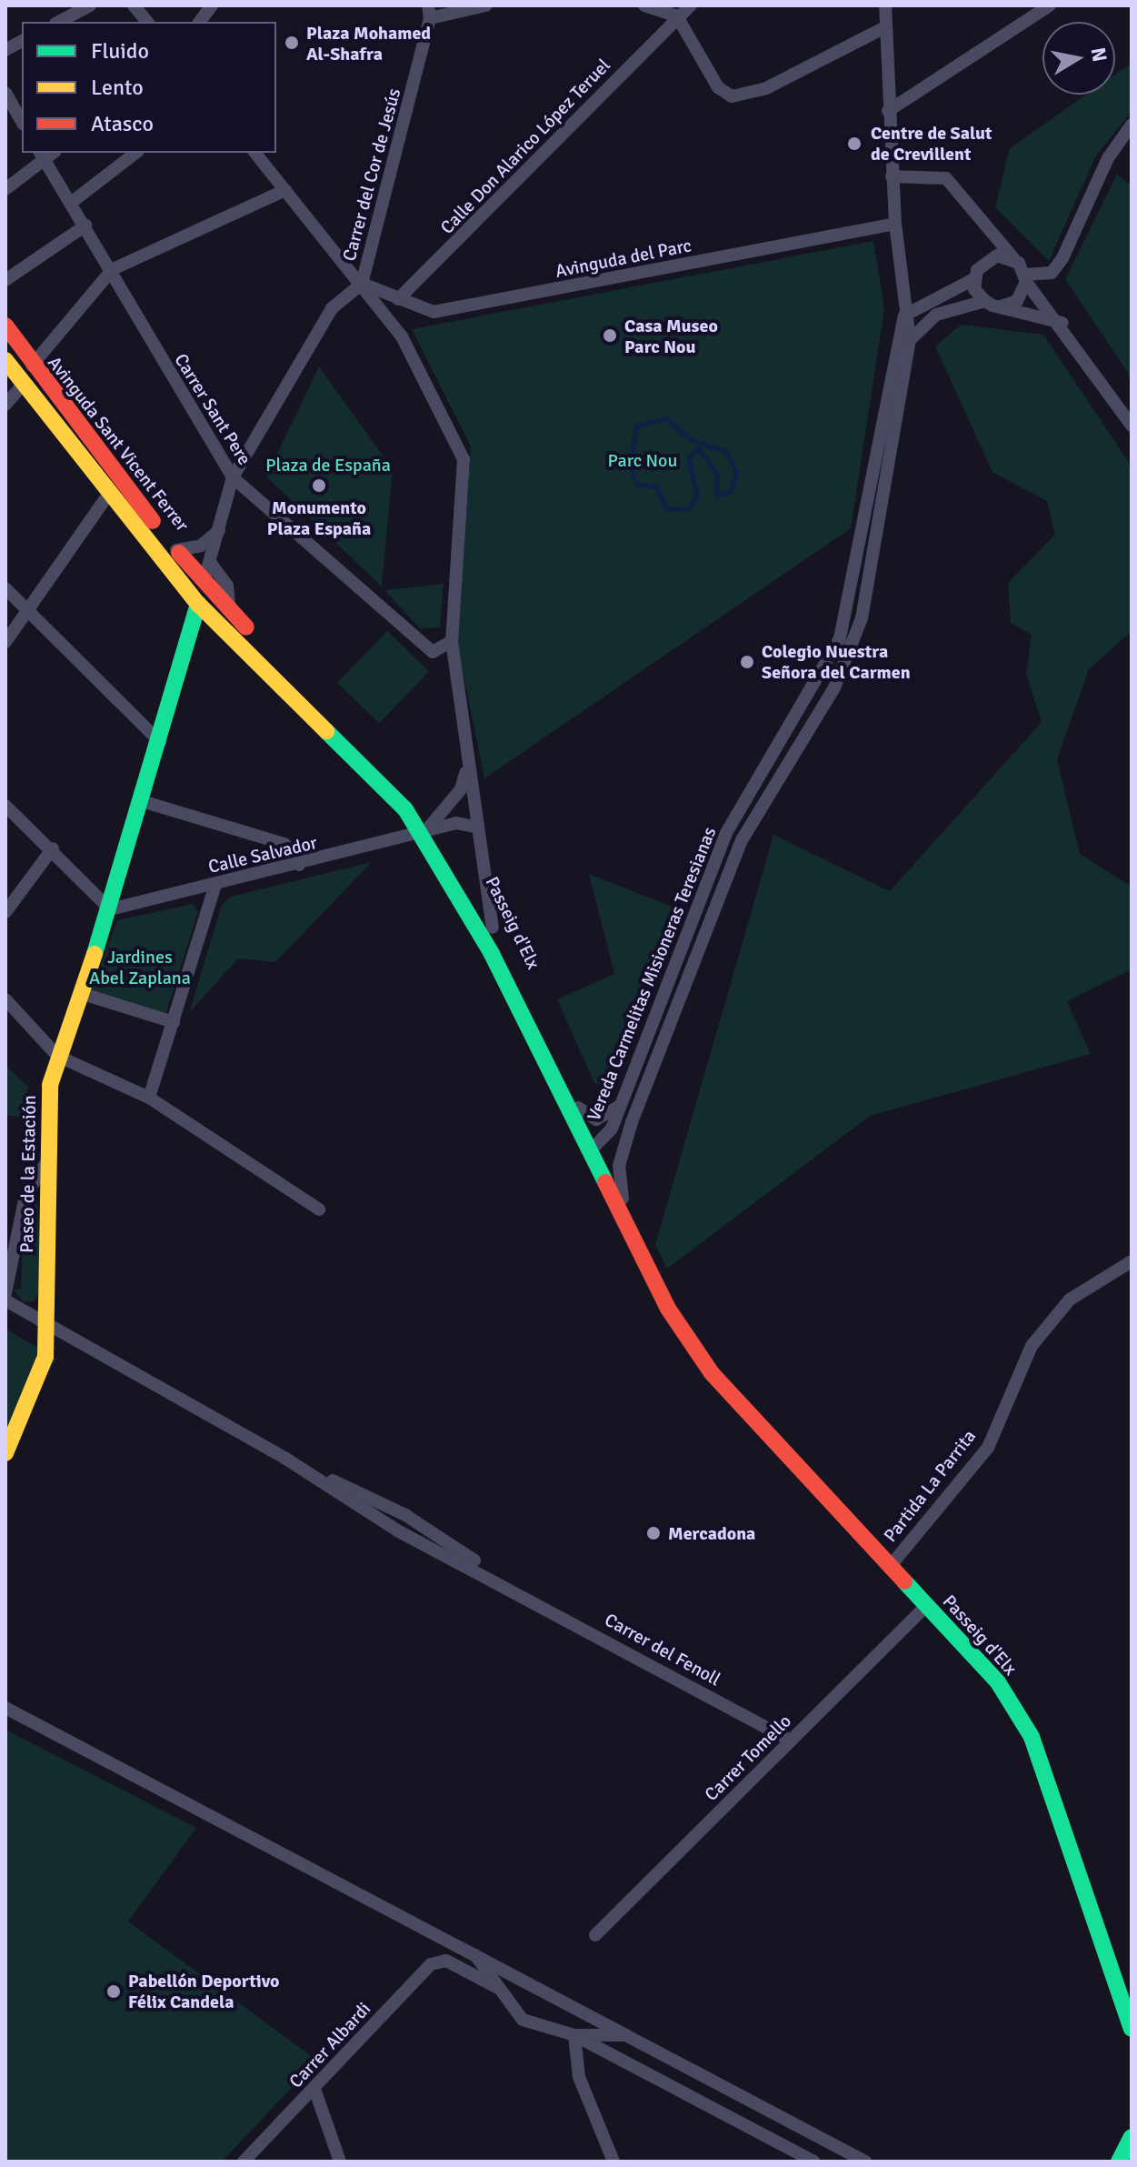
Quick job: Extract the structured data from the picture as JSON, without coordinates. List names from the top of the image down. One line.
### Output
{"streets":{"main road":["Avinguda Sant Vicent Ferrer","Passeig d'Elx","Paseo de la Estación"],"street":["Calle Don Alarico López Teruel","Carrer del Cor de Jesús","Avinguda del Parc","Carrer Sant Pere","Calle Salvador","Vereda Carmelitas Misioneras Teresianas","Partida La Parrita","Carrer del Fenoll","Carrer Tomello","Carrer Albardi"]},"crossings":[["Calle Don Alarico López Teruel","Avinguda del Parc"],["Carrer del Cor de Jesús","Avinguda del Parc"],["Carrer del Cor de Jesús","Carrer Sant Pere"],["Carrer del Cor de Jesús","Avinguda Sant Vicent Ferrer"],["Carrer del Cor de Jesús","Passeig d'Elx"],["Carrer del Cor de Jesús","Paseo de la Estación"],["Avinguda del Parc","Vereda Carmelitas Misioneras Teresianas"],["Avinguda Sant Vicent Ferrer","Passeig d'Elx"],["Avinguda Sant Vicent Ferrer","Paseo de la Estación"],["Calle Salvador","Passeig d'Elx"],["Calle Salvador","Paseo de la Estación"],["Passeig d'Elx","Vereda Carmelitas Misioneras Teresianas"],["Passeig d'Elx","Paseo de la Estación"],["Passeig d'Elx","Partida La Parrita"],["Passeig d'Elx","Carrer Tomello"],["Paseo de la Estación","Carrer del Fenoll"],["Carrer del Fenoll","Carrer Tomello"]],"parks":["Parc Nou","Plaza de España","Jardines Abel Zaplana"],"places":["Plaza Mohamed Al-Shafra","Centre de Salut de Crevillent","Casa Museo Parc Nou","Monumento Plaza España","Colegio Nuestra Señora del Carmen","Mercadona","Pabellón Deportivo Félix Candela"],"legend":["Fluido","Lento","Atasco"],"north":"right"}
